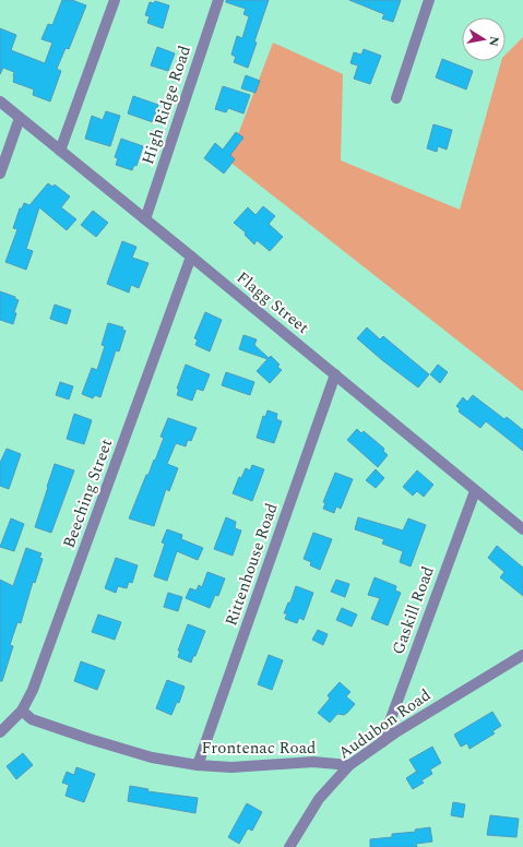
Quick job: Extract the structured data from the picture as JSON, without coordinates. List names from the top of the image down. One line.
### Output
{"streets":{"street":["High Ridge Road","Flagg Street","Beeching Street","Rittenhouse Road","Gaskill Road","Audubon Road","Frontenac Road"]},"crossings":[["High Ridge Road","Flagg Street"],["Flagg Street","Beeching Street"],["Flagg Street","Rittenhouse Road"],["Flagg Street","Gaskill Road"],["Beeching Street","Frontenac Road"],["Rittenhouse Road","Frontenac Road"],["Gaskill Road","Audubon Road"],["Audubon Road","Frontenac Road"]],"north":"right"}
